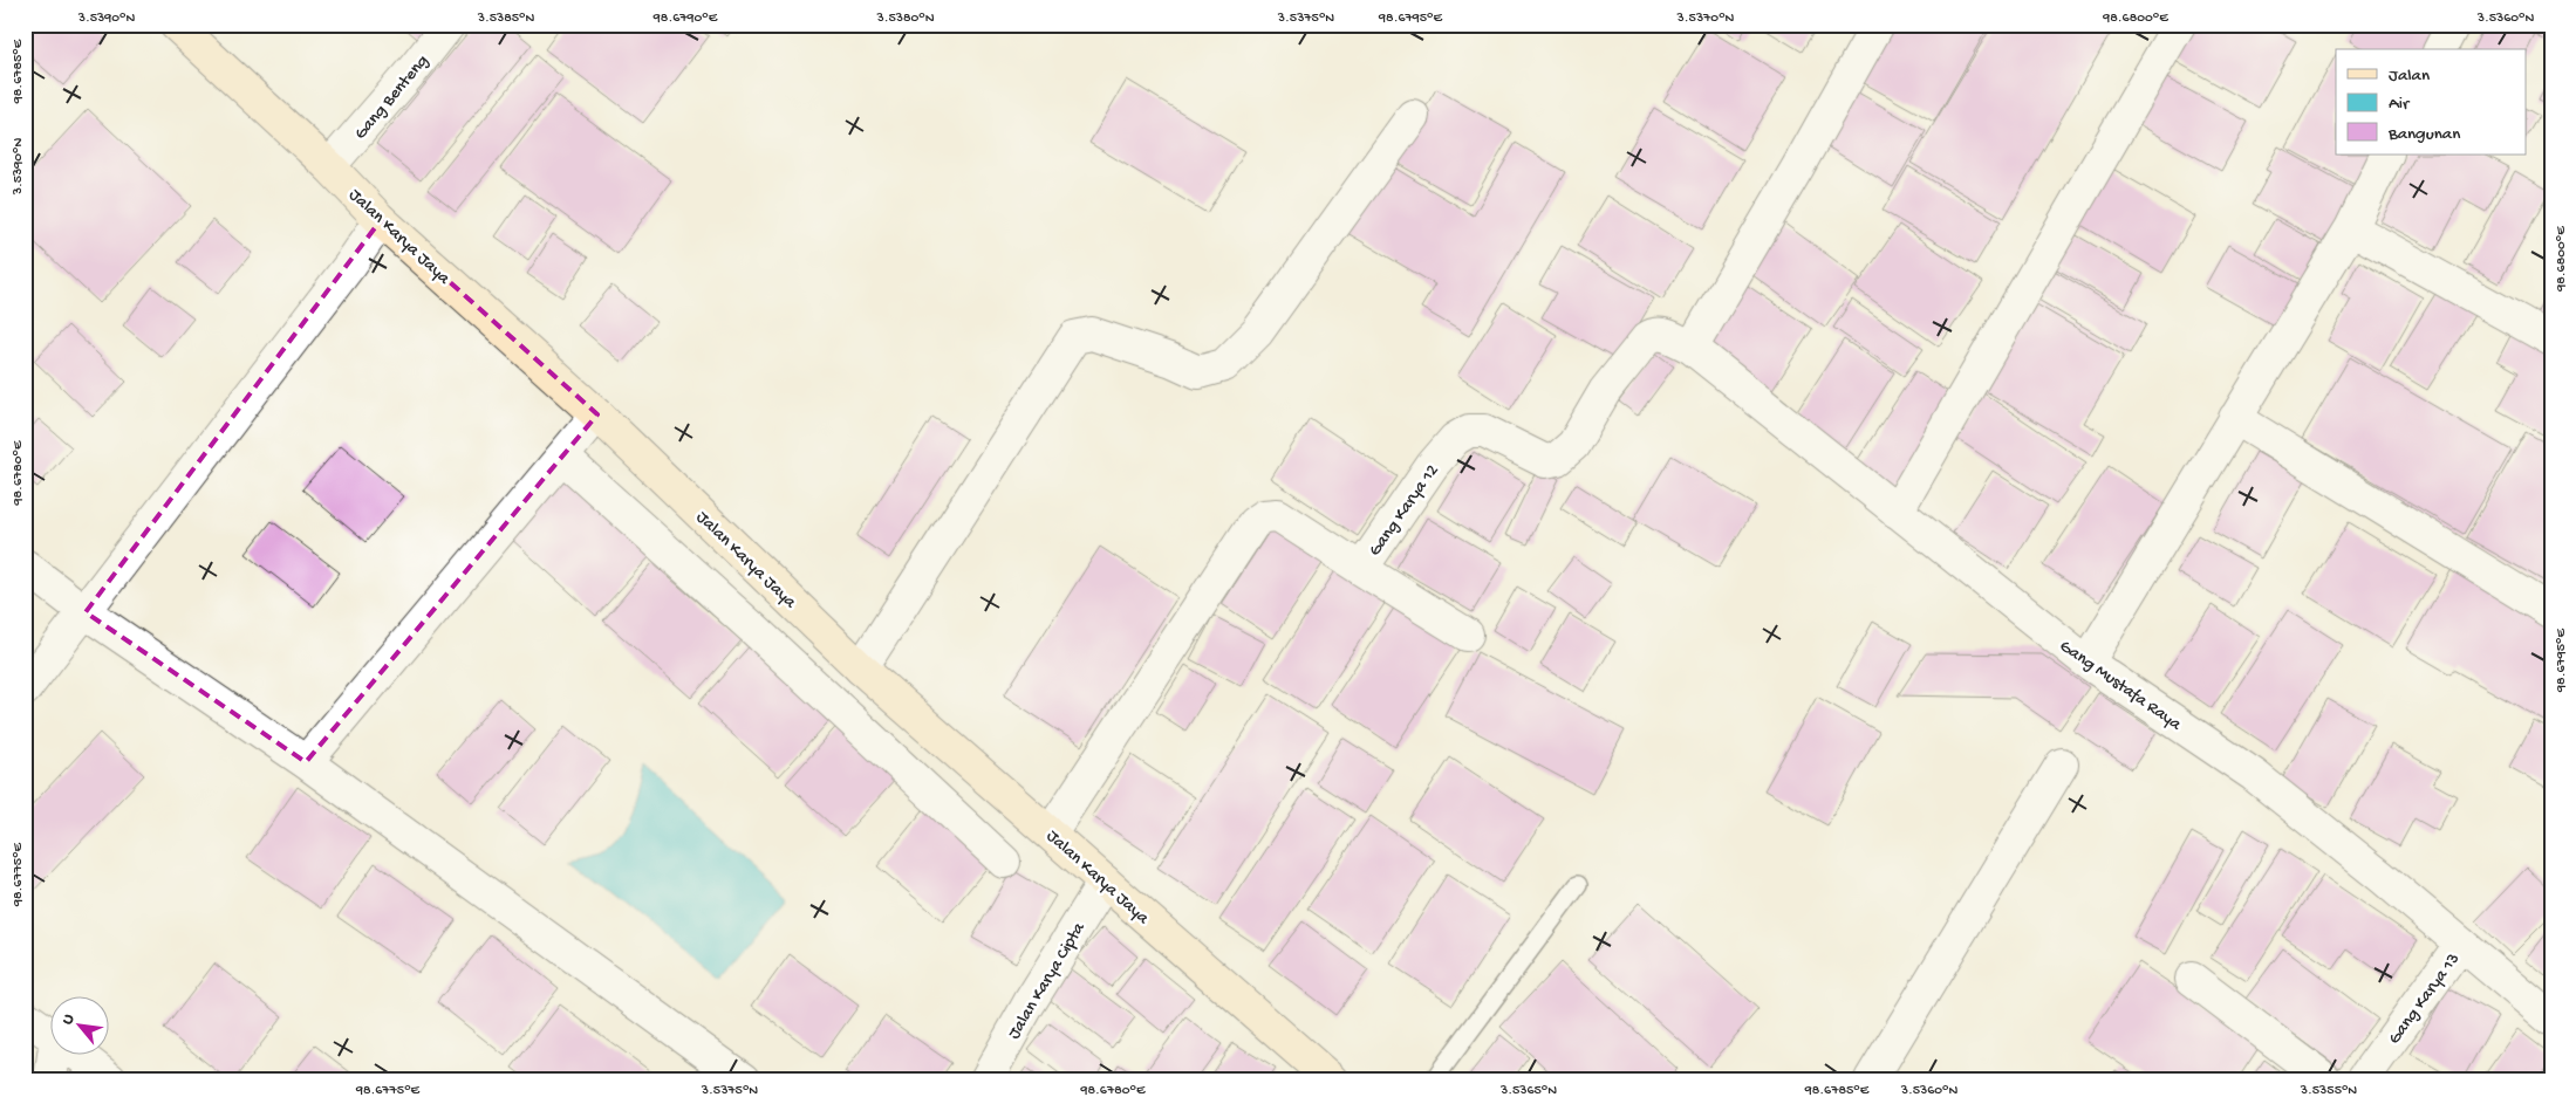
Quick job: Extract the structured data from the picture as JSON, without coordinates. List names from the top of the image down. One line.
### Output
{"streets":{"main road":["Jalan Karya Jaya"],"street":["Gang Benteng","Gang Karya 12","Gang Mustafa Raya","Jalan Karya Cipta","Gang Karya 13"]},"crossings":[["Gang Benteng","Jalan Karya Jaya"],["Jalan Karya Jaya","Gang Karya 12"],["Jalan Karya Jaya","Jalan Karya Cipta"],["Gang Karya 12","Gang Mustafa Raya"],["Gang Mustafa Raya","Gang Karya 13"]],"legend":["Jalan","Air","Bangunan"],"north":"top left","coordinates":["3.5390°N","3.5385°N","98.6790°E","3.5380°N","3.5375°N","98.6795°E","3.5370°N","98.6800°E","3.5360°N","98.6785°E","98.6780°E","98.6775°E","3.5365°N","3.5355°N"]}
